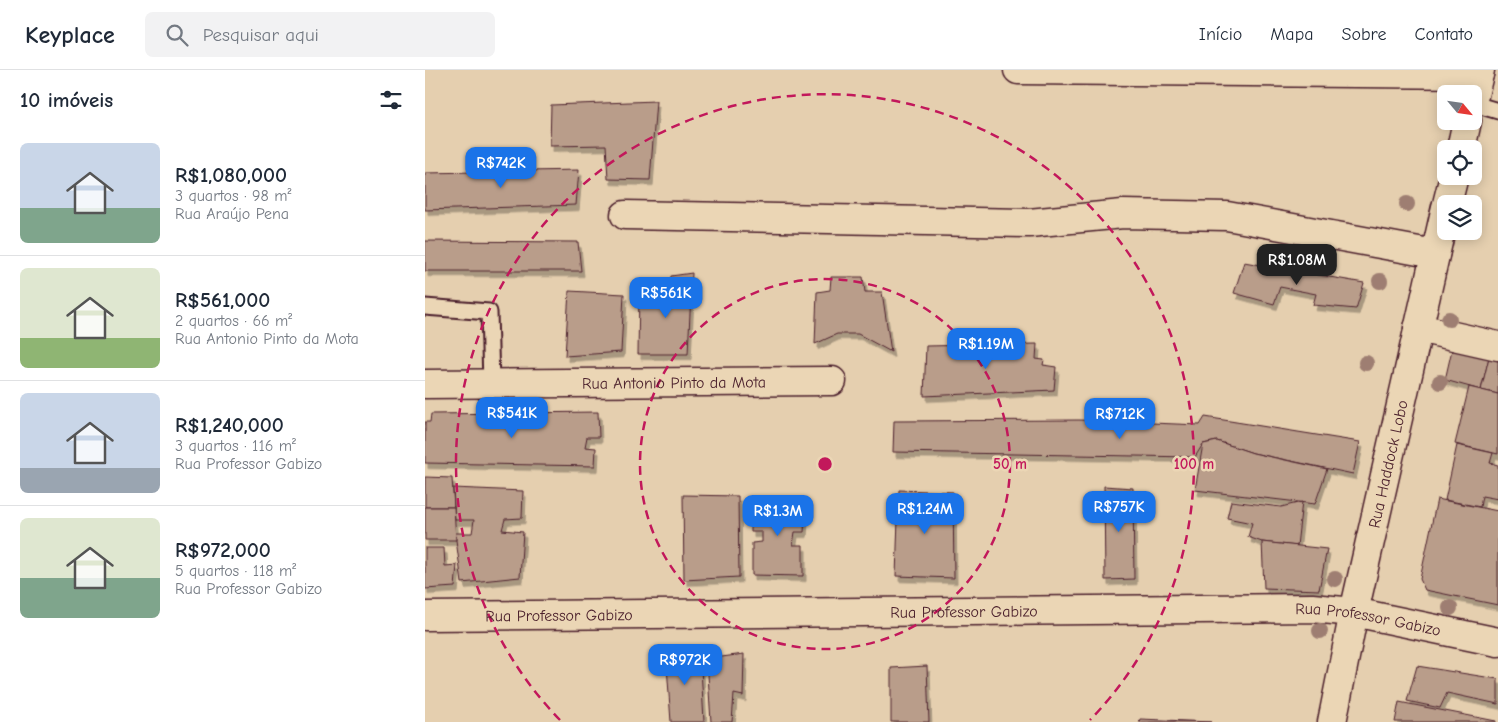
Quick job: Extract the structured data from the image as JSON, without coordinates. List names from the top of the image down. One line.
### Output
{"streets":{"street":["Rua Antonio Pinto da Mota","Rua Haddock Lobo","Rua Professor Gabizo"]},"crossings":[["Rua Haddock Lobo","Rua Professor Gabizo"]],"north":"bottom right","page":{"header":"Keyplace","search":"Pesquisar aqui","nav":["Início","Mapa","Sobre","Contato"],"heading":"10 imóveis","list":[{"name":"R$1,080,000","note":"3 quartos · 98 m² · Rua Araújo Pena"},{"name":"R$561,000","note":"2 quartos · 66 m² · Rua Antonio Pinto da Mota"},{"name":"R$1,240,000","note":"3 quartos · 116 m² · Rua Professor Gabizo"},{"name":"R$972,000","note":"5 quartos · 118 m² · Rua Professor Gabizo"}],"price":["R$742K","R$1.08M","R$561K","R$1.19M","R$541K","R$712K","R$757K","R$1.24M","R$1.3M","R$972K"]},"rings":["50 m","100 m"]}
